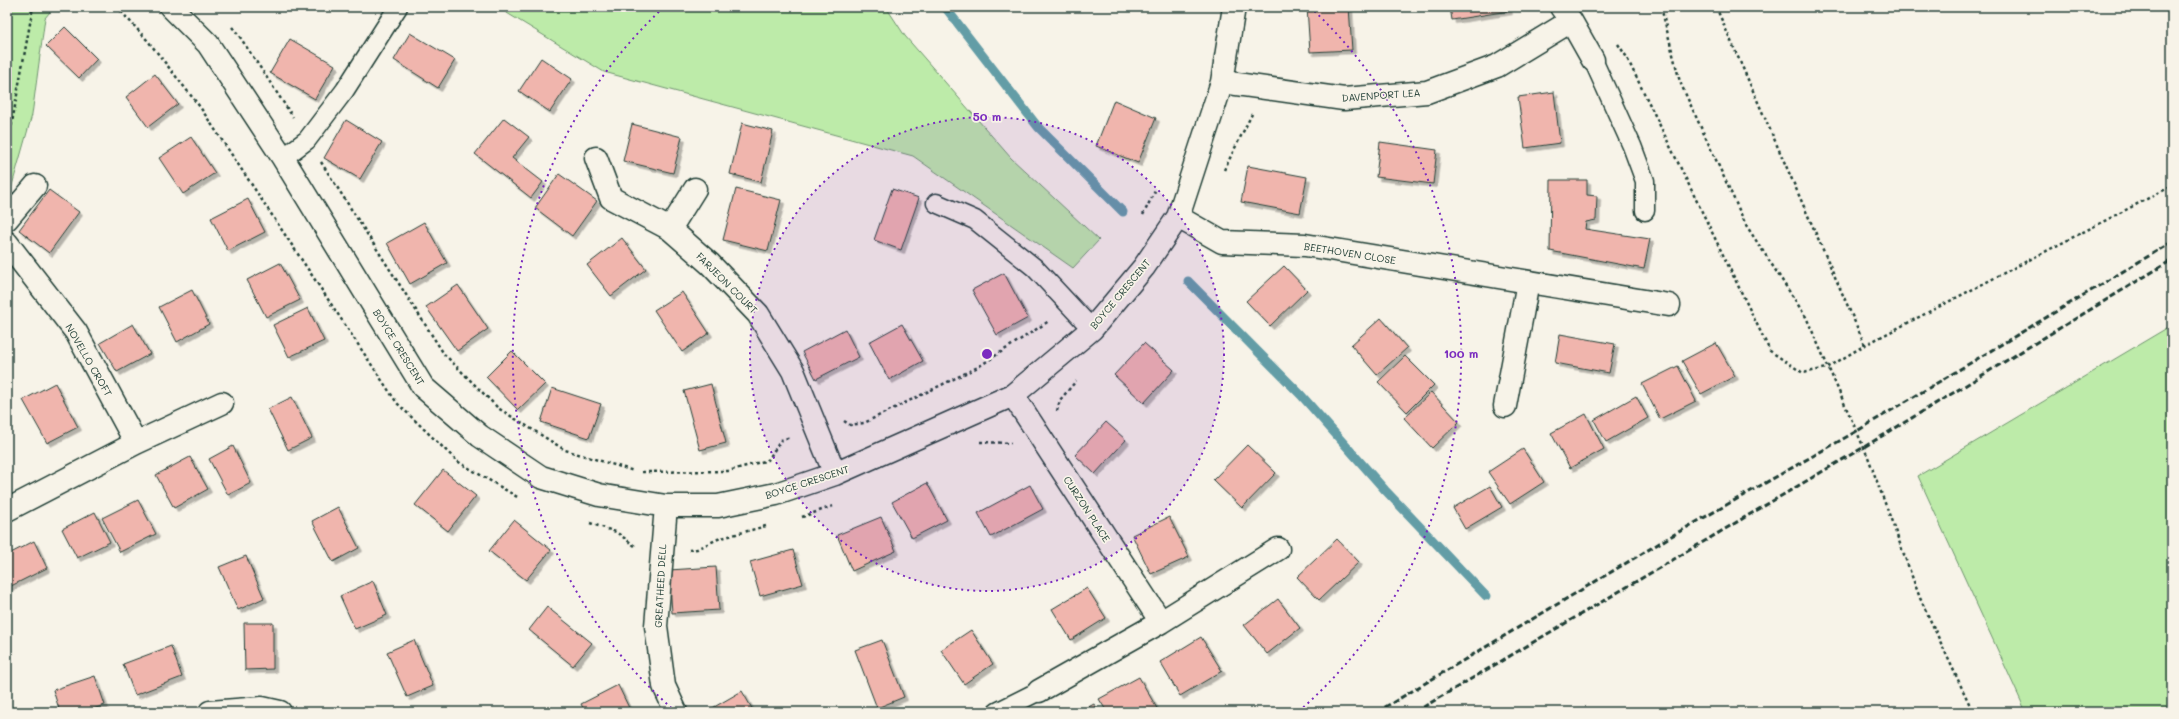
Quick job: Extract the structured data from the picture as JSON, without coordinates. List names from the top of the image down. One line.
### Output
{"streets":{"street":["DAVENPORT LEA","BEETHOVEN CLOSE","FARJEON COURT","BOYCE CRESCENT","NOVELLO CROFT","CURZON PLACE","GREATHEED DELL"]},"crossings":[["DAVENPORT LEA","BOYCE CRESCENT"],["BEETHOVEN CLOSE","BOYCE CRESCENT"],["FARJEON COURT","BOYCE CRESCENT"],["BOYCE CRESCENT","CURZON PLACE"],["BOYCE CRESCENT","GREATHEED DELL"]],"rings":["50 m","100 m"]}
